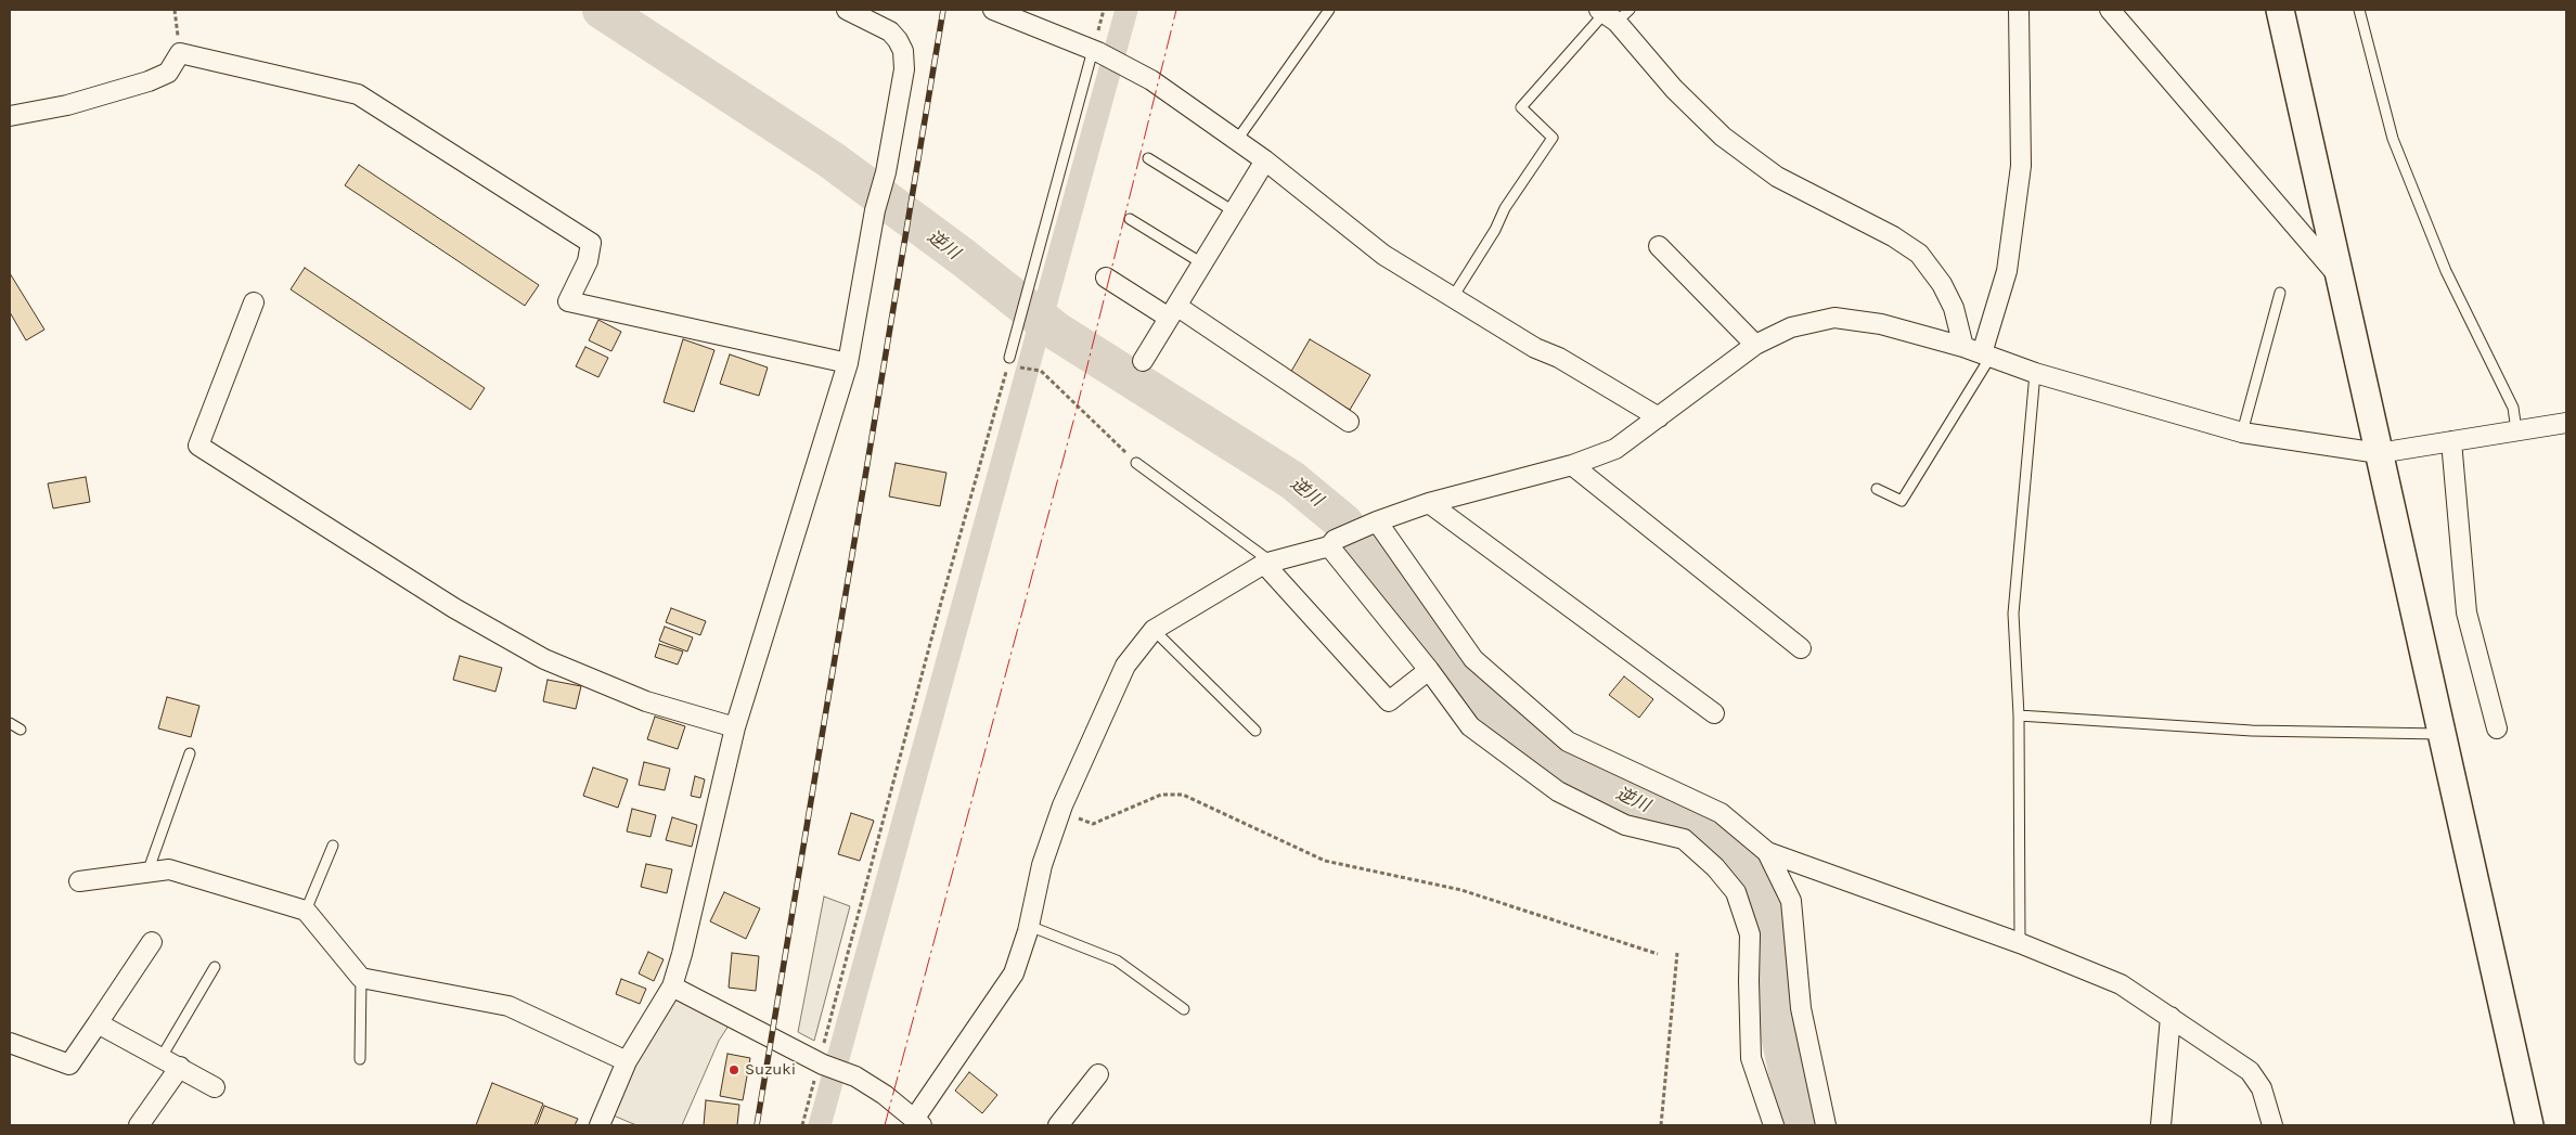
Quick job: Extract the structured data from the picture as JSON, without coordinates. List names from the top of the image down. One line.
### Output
{"water":["逆川"],"places":["Suzuki"]}
